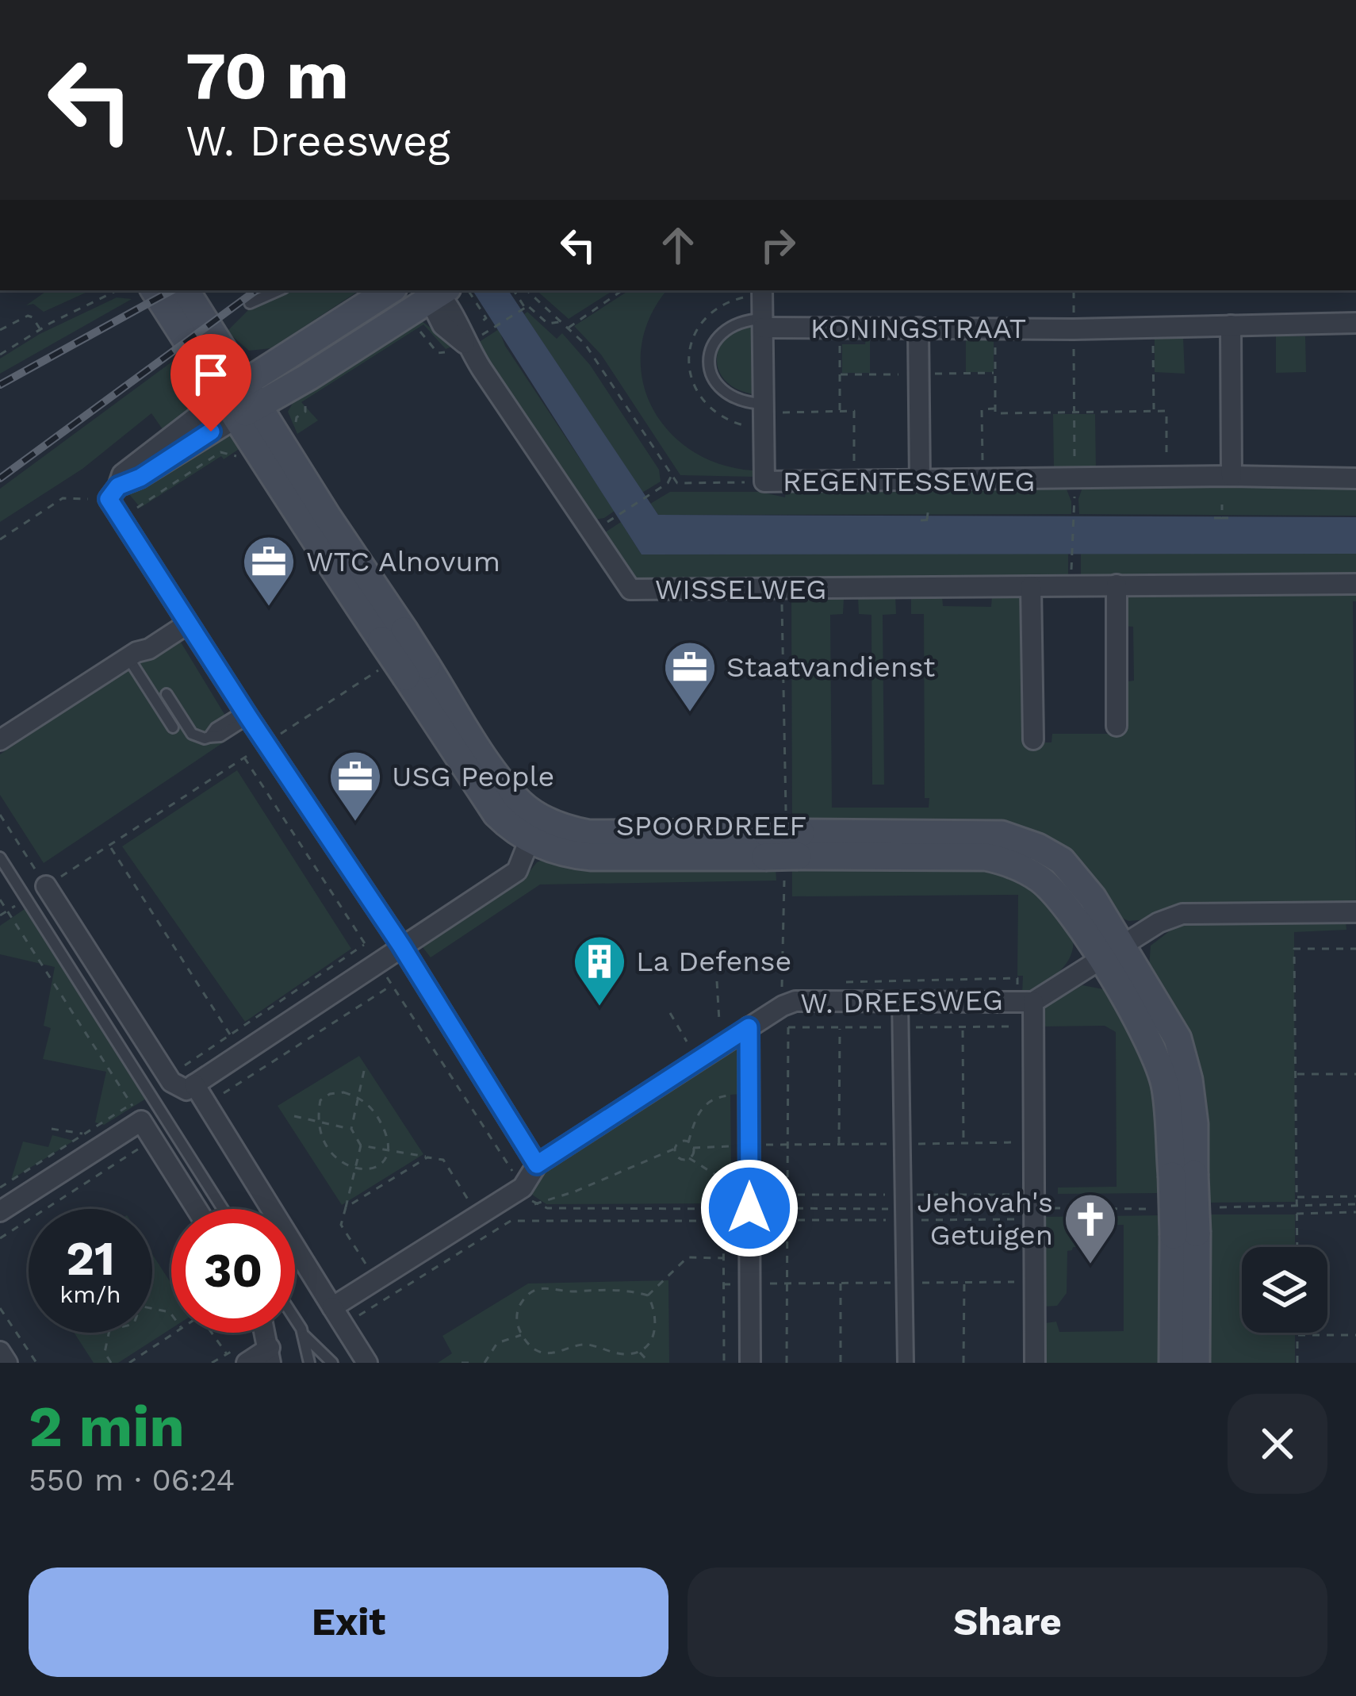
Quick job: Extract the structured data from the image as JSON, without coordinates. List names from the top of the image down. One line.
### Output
{"streets":{"main road":["SPOORDREEF"],"street":["KONINGSTRAAT","REGENTESSEWEG","WISSELWEG","W. DREESWEG"]},"crossings":[["KONINGSTRAAT","REGENTESSEWEG"],["SPOORDREEF","W. DREESWEG"]],"places":{"office":["WTC Alnovum","Staatvandienst","USG People"],"building":["La Defense"],"church":["Jehovah's Getuigen"]},"page":{"turn":["70 m","W. Dreesweg"],"speed":"21 km/h","limit":"30","heading":["2 min","550 m · 06:24"],"buttons":["Exit","Share"]}}
